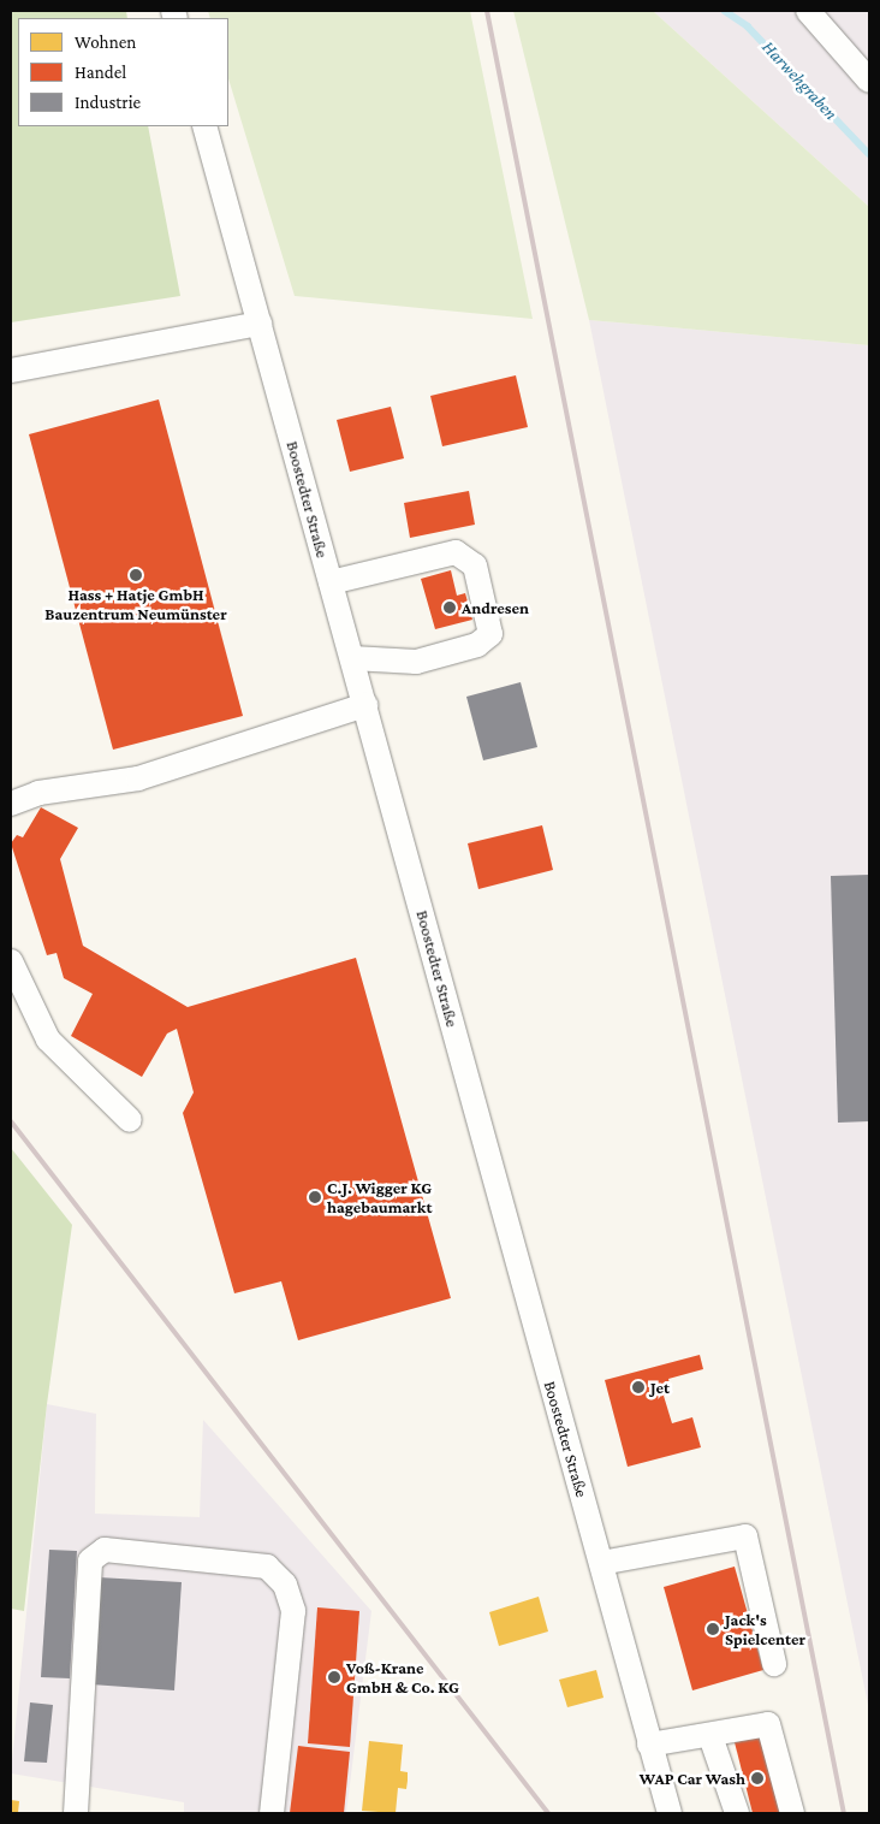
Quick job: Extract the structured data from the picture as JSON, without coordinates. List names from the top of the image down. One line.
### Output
{"streets":{"street":["Boostedter Straße"]},"water":["Harwehgraben"],"places":["Hass + Hatje GmbH Bauzentrum Neumünster","Andresen","C.J. Wigger KG hagebaumarkt","Jet","Jack's Spielcenter","Voß-Krane GmbH & Co. KG","WAP Car Wash"],"legend":["Wohnen","Handel","Industrie"]}
